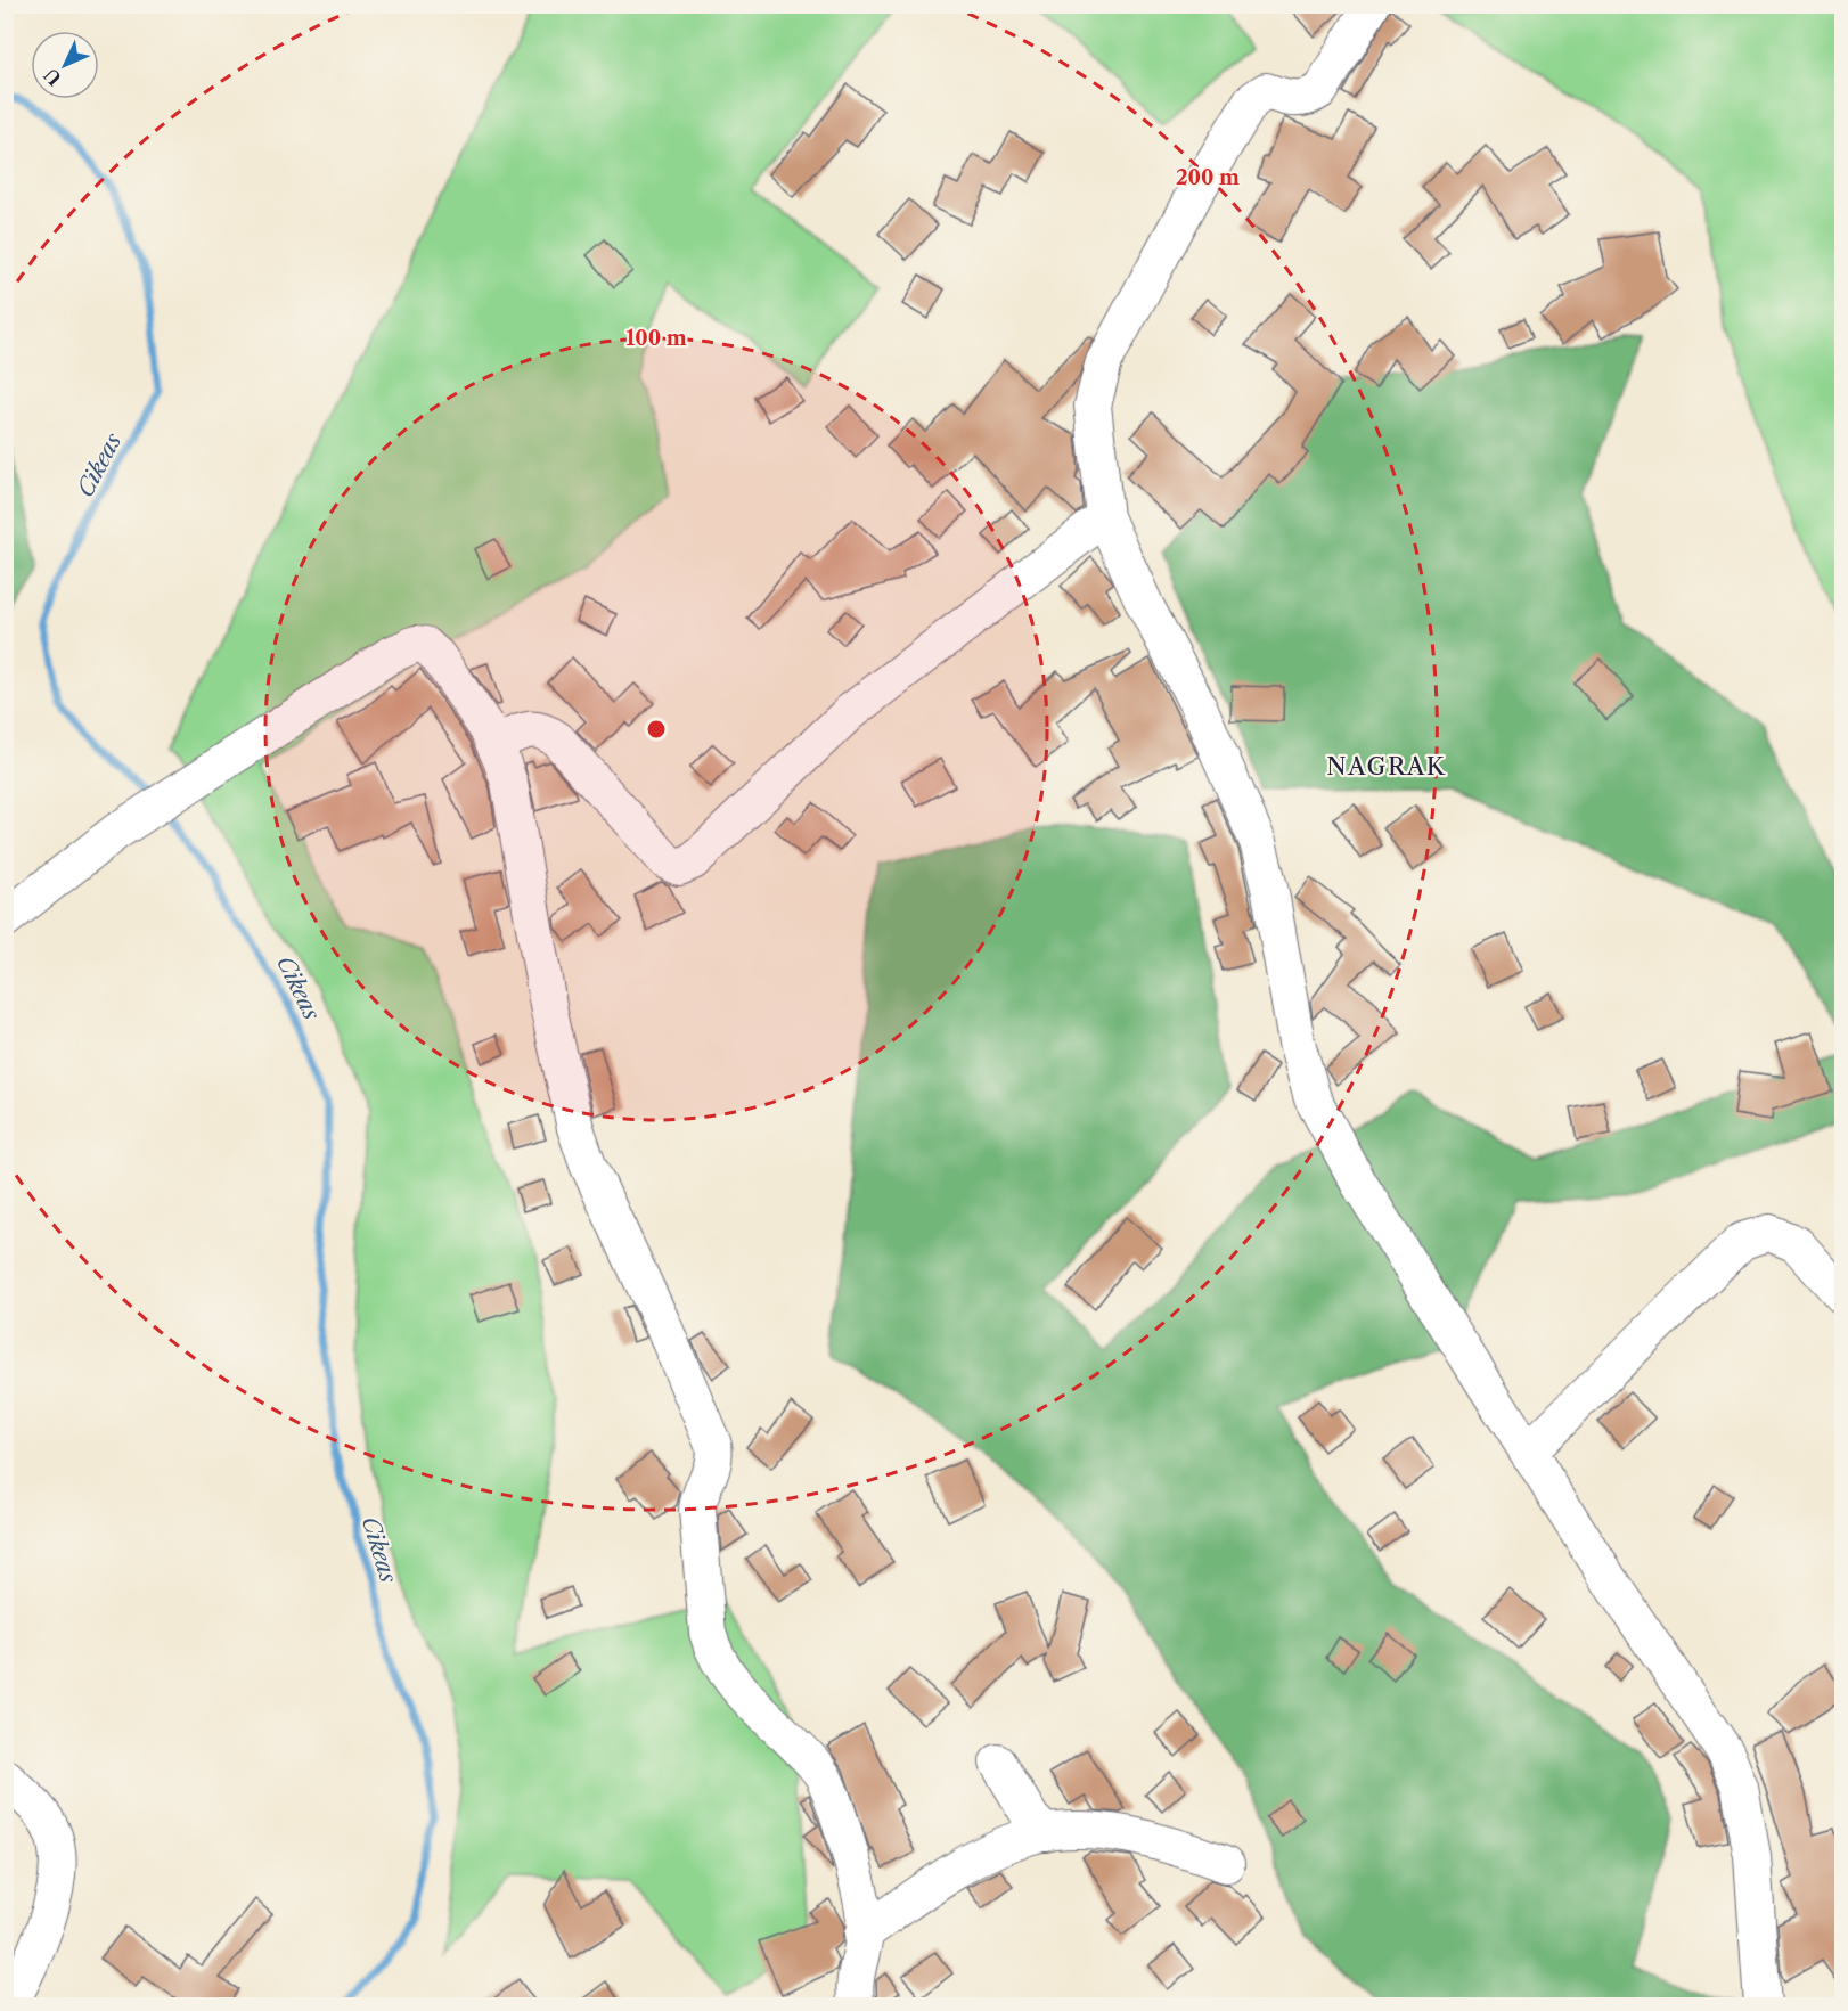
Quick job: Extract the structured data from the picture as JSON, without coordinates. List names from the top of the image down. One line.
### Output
{"districts":["NAGRAK"],"water":["Cikeas"],"north":"bottom left","rings":["200 m","100 m"]}
